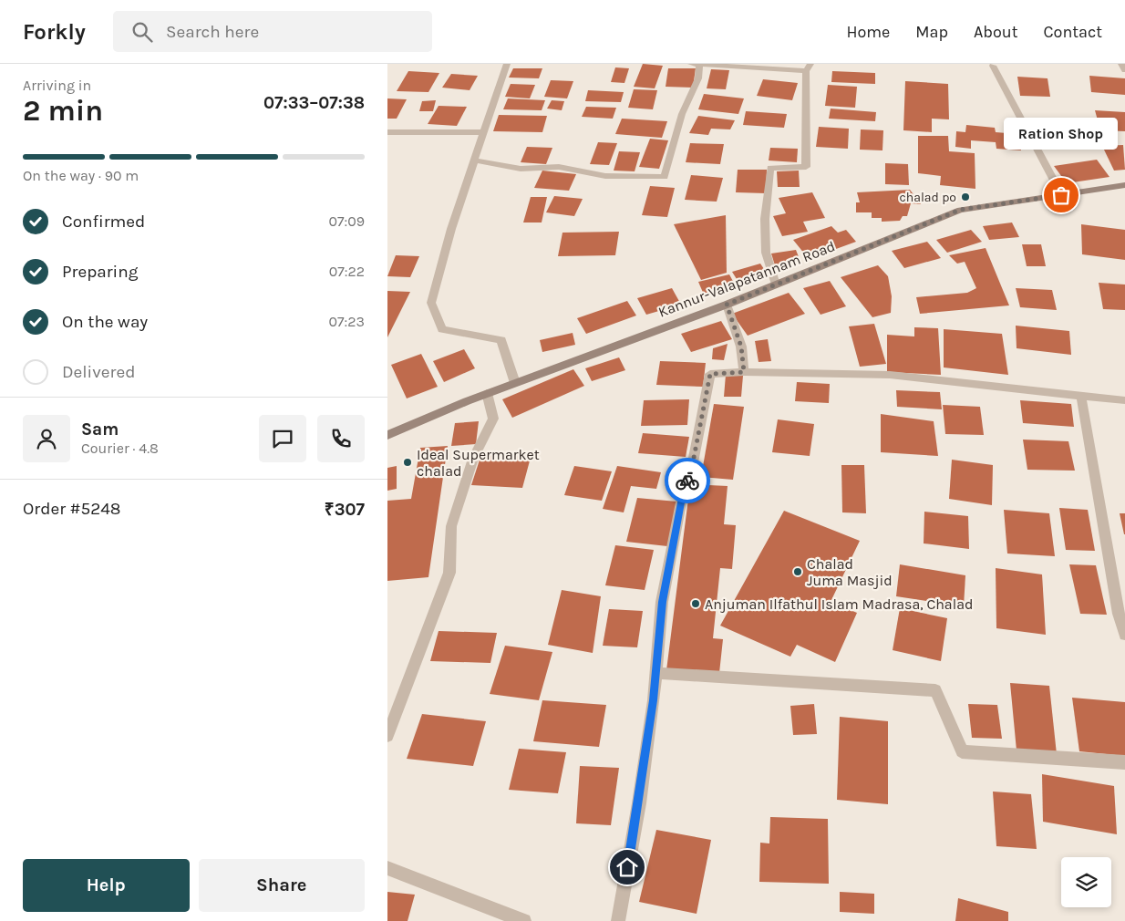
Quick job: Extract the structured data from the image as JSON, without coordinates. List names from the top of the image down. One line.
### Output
{"streets":{"main road":["Kannur-Valapatannam Road"]},"places":["Ration Shop","chalad po","Ideal Supermarket chalad","Chalad Juma Masjid","Anjuman Ilfathul Islam Madrasa, Chalad"],"page":{"header":"Forkly","search":"Search here","nav":["Home","Map","About","Contact"],"heading":["2 min","Arriving in","07:33–07:38"],"panel":["Sam","Courier · 4.8","Order #5248","₹307"],"bubble":"Ration Shop","bar":"On the way · 90 m","list":[["Confirmed","07:09"],["Preparing","07:22"],["On the way","07:23"],"Delivered"],"buttons":["Help","Share"]}}
